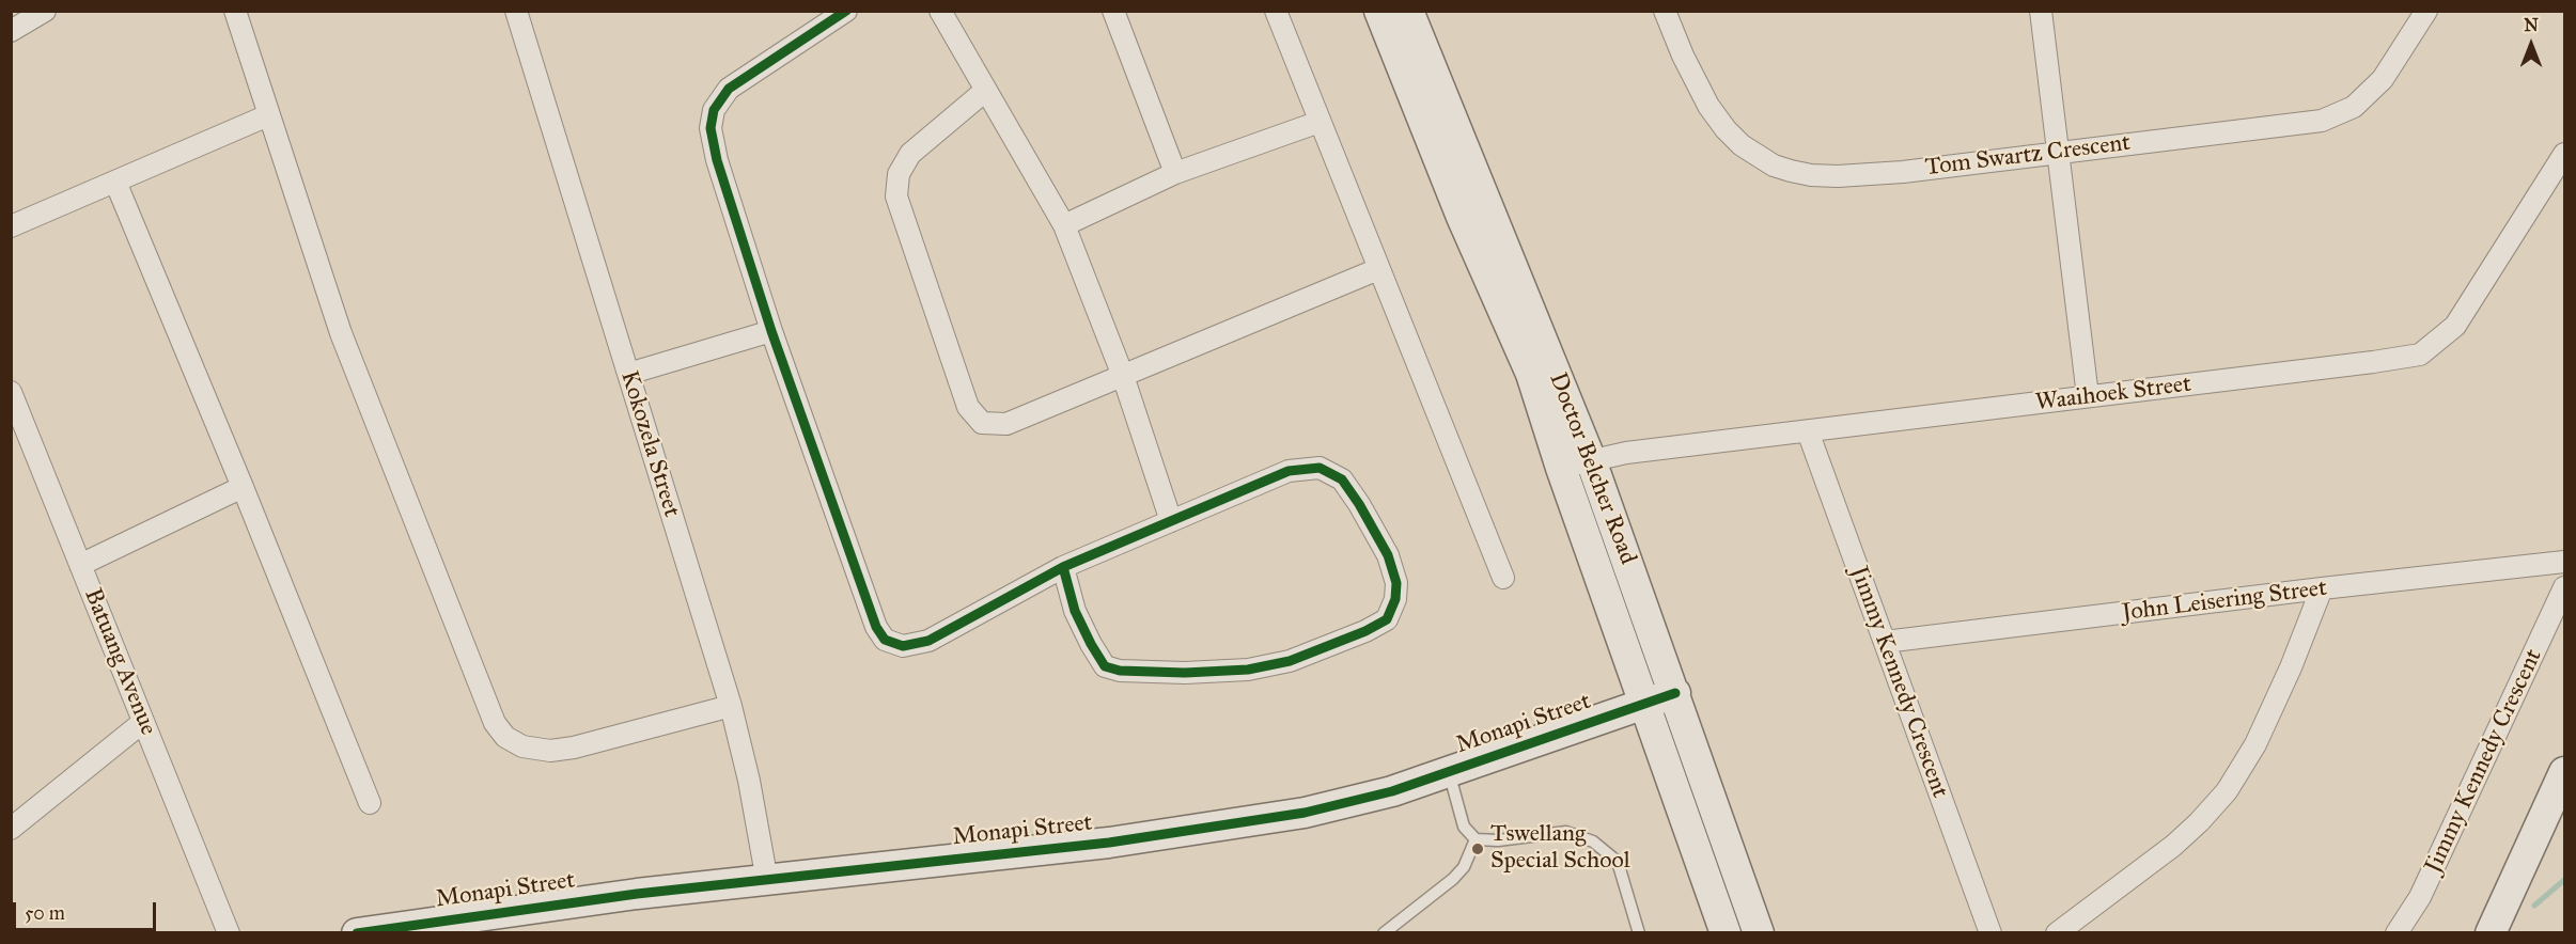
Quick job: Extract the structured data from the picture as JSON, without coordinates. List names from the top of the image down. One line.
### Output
{"streets":{"main road":["Doctor Belcher Road","Monapi Street"],"street":["Tom Swartz Crescent","Waaihoek Street","Kokozela Street","John Leisering Street","Batuang Avenue","Jimmy Kennedy Crescent"]},"crossings":[["Waaihoek Street","Doctor Belcher Road"],["Waaihoek Street","Jimmy Kennedy Crescent"],["Kokozela Street","Monapi Street"],["Doctor Belcher Road","Monapi Street"],["John Leisering Street","Jimmy Kennedy Crescent"]],"places":["Tswellang Special School"],"scale_bar":"50 m","north":"top"}
